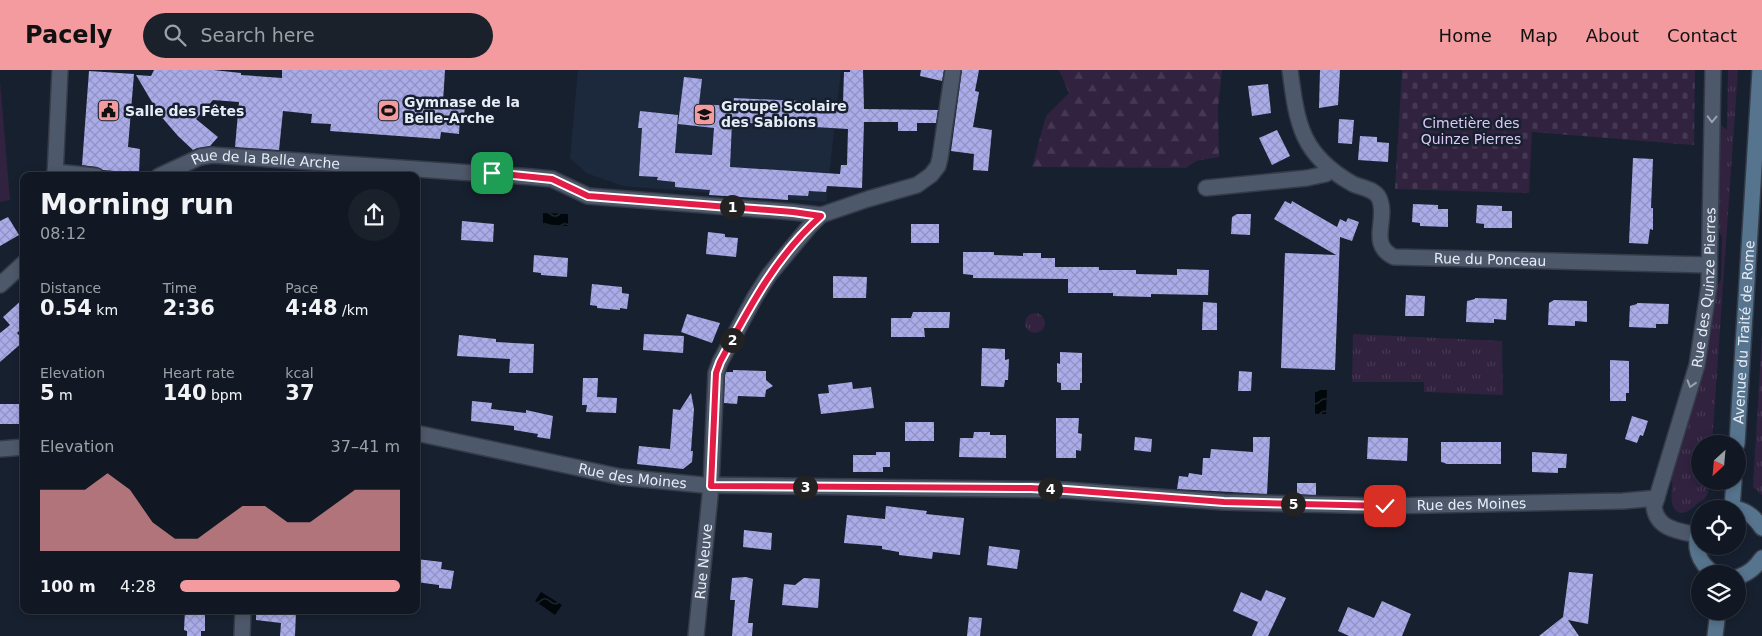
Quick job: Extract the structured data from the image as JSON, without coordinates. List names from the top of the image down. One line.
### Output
{"streets":{"main road":["Avenue du Traité de Rome"],"street":["Rue de la Belle Arche","Rue du Ponceau","Rue des Quinze Pierres","Rue des Moines","Rue Neuve"]},"crossings":[["Rue de la Belle Arche","Rue Neuve"],["Rue du Ponceau","Rue des Quinze Pierres"],["Rue des Quinze Pierres","Rue des Moines"],["Rue des Moines","Rue Neuve"]],"one_way":["Rue des Quinze Pierres"],"parks":["Cimetière des Quinze Pierres"],"places":{"sports":["Gymnase de la Belle-Arche"],"public building":["Salle des Fêtes"],"school or university":["Groupe Scolaire des Sablons"]},"north":"bottom left","page":{"header":"Pacely","search":"Search here","nav":["Home","Map","About","Contact"],"heading":["Morning run","08:12"],"pins":["1","2","3","4","5"],"stats":[["Distance","0.54 km"],["Time","2:36"],["Pace","4:48 /km"],["Elevation","5 m"],["Heart rate","140 bpm"],["kcal","37"]],"chart":["Elevation","37–41 m"],"list":[{"name":"100 m","note":"4:28"}]}}
